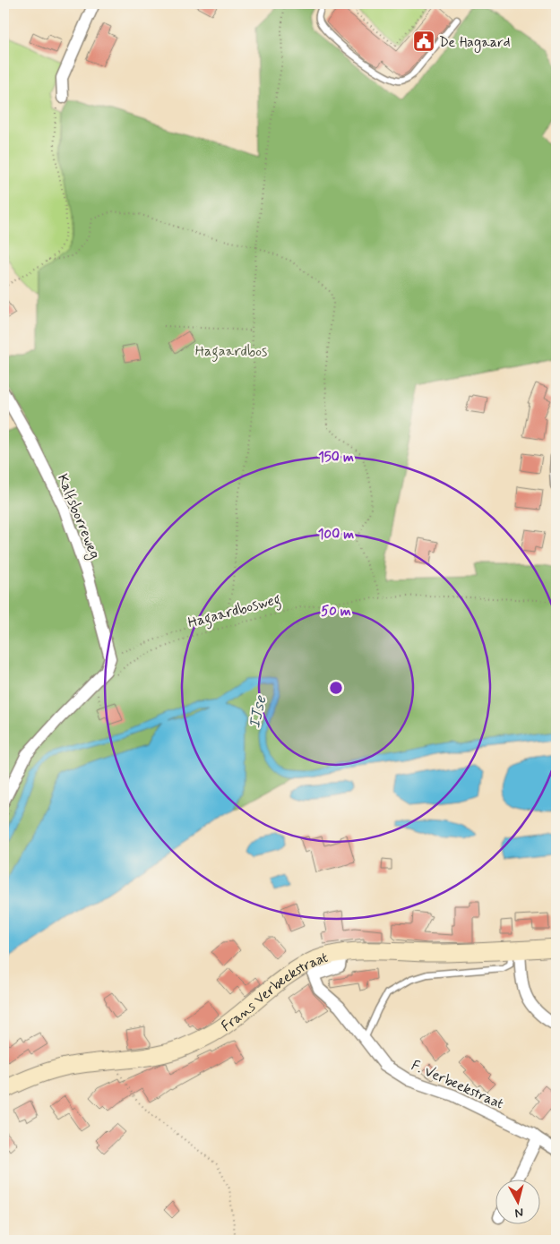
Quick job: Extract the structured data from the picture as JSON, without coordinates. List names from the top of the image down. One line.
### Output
{"streets":{"main road":["Frans Verbeekstraat"],"street":["Kalfsborreweg","F. Verbeekstraat"],"path":["Hagaardbosweg"]},"crossings":[["Kalfsborreweg","Hagaardbosweg"],["Frans Verbeekstraat","F. Verbeekstraat"]],"water":["IJse"],"parks":["Hagaardbos"],"places":{"public building":["De Hagaard"]},"north":"bottom","rings":["150 m","100 m","50 m"]}
